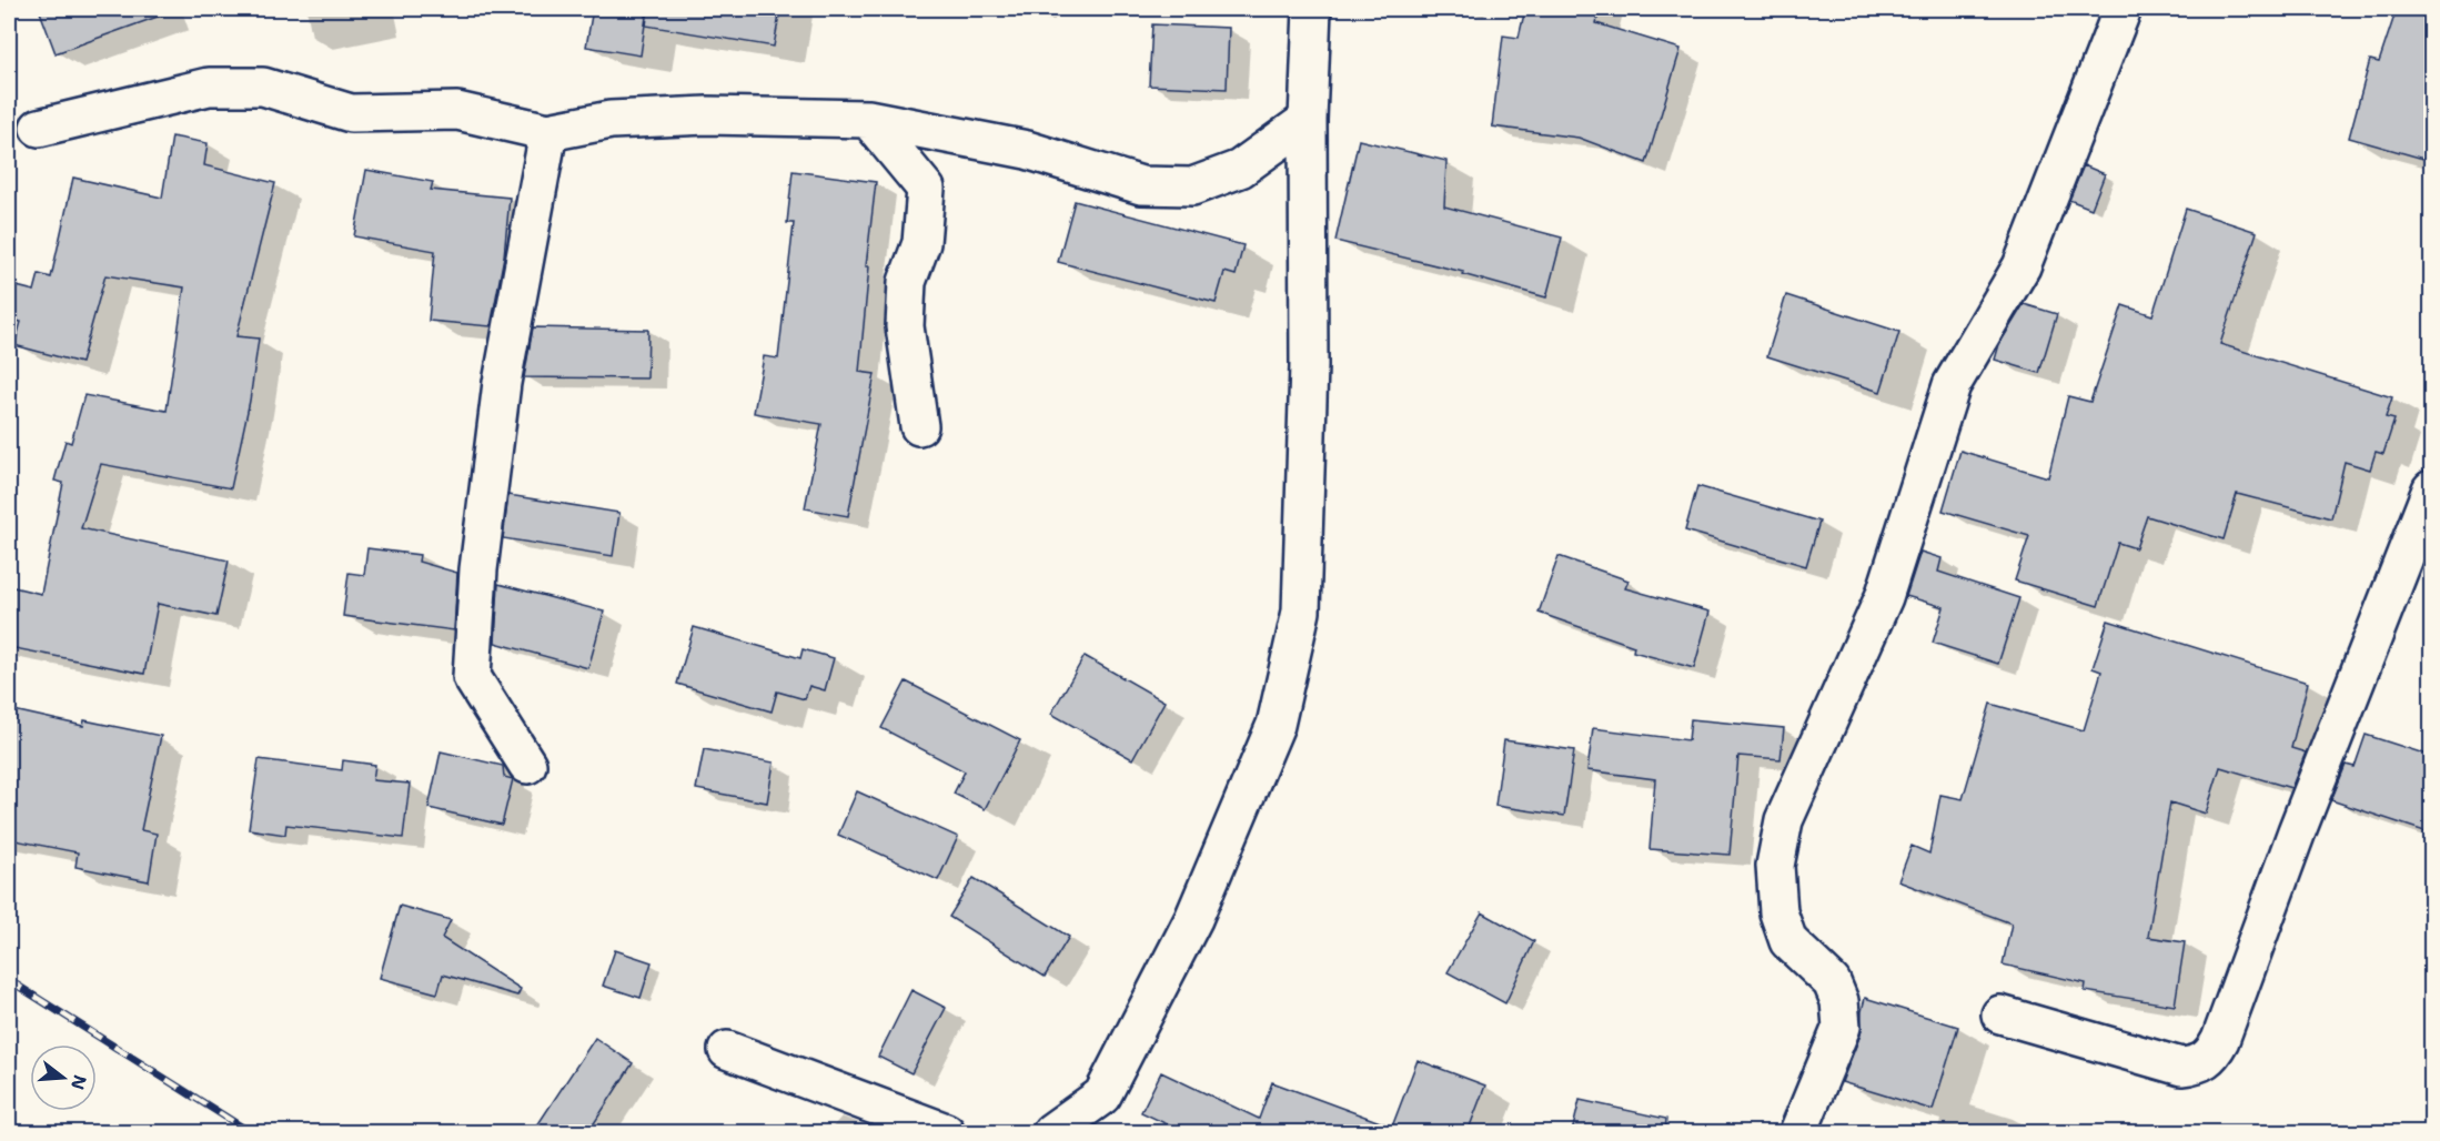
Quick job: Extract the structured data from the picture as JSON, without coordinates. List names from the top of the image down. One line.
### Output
{"north":"right"}
